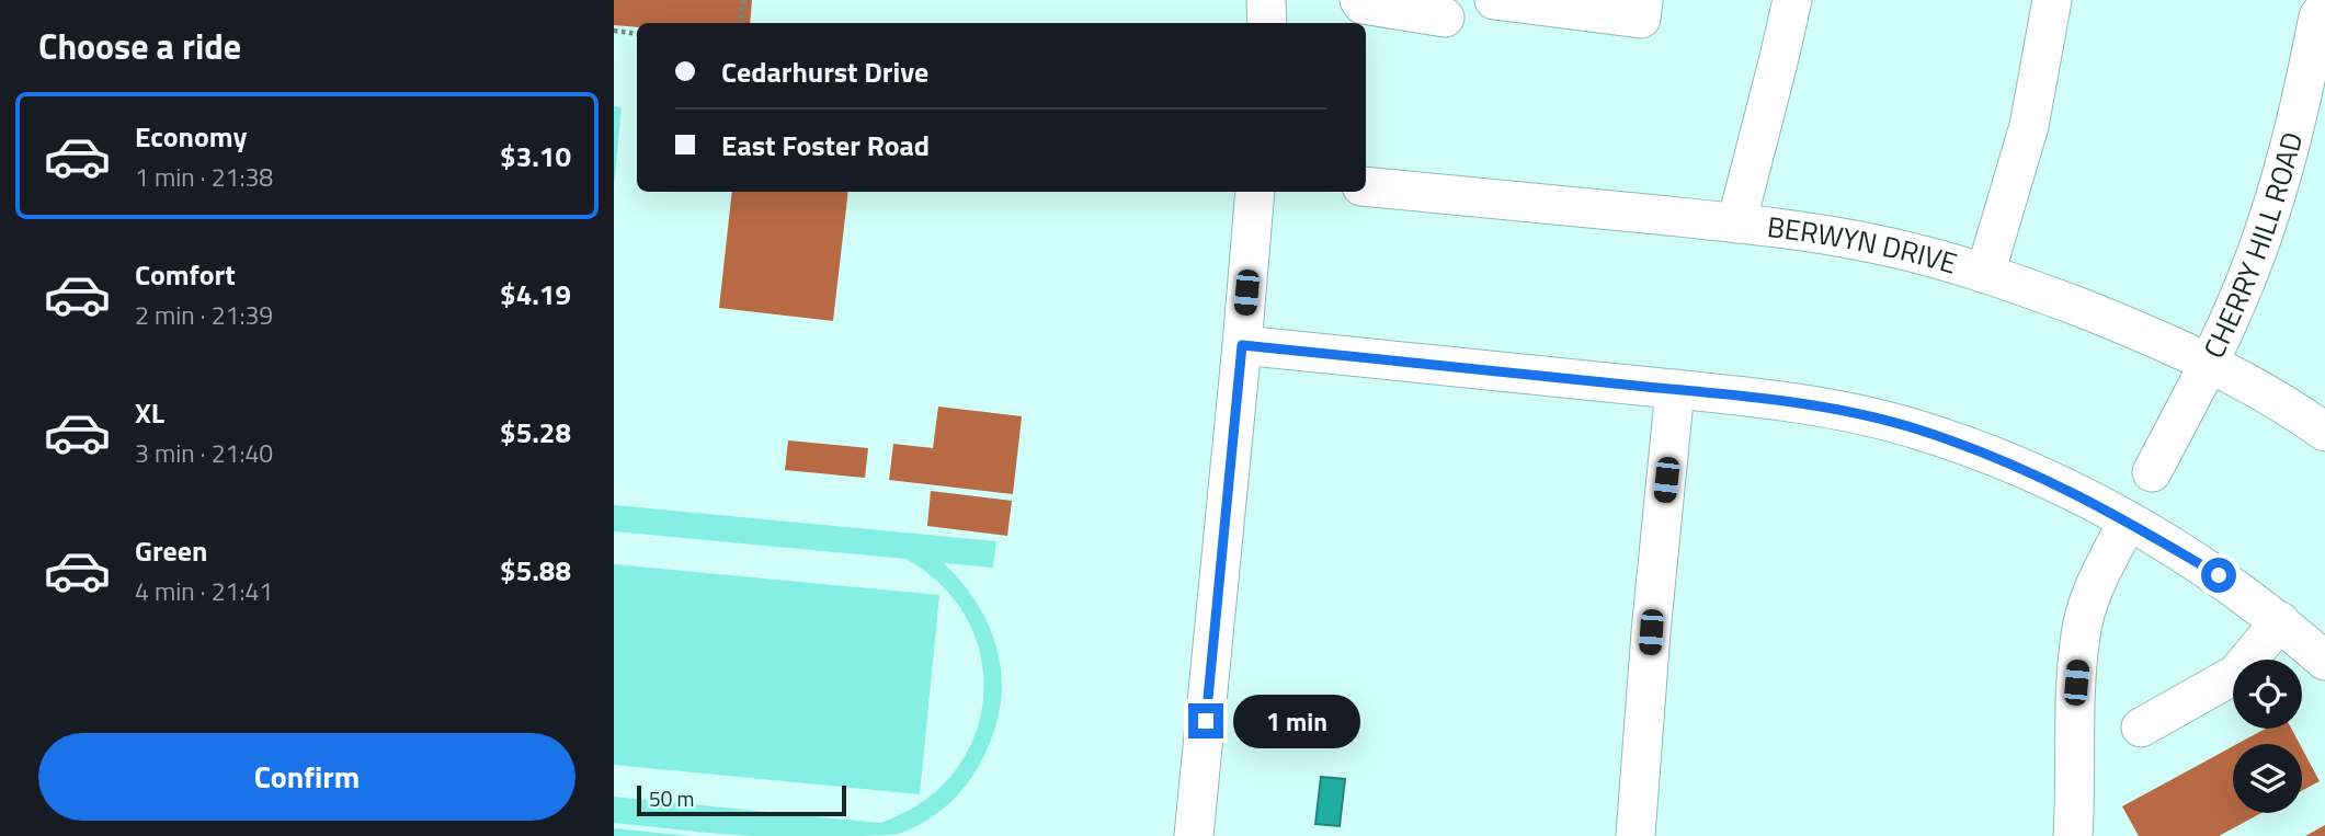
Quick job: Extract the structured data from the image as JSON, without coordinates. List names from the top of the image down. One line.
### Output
{"streets":{"street":["CHERRY HILL ROAD","BERWYN DRIVE"]},"crossings":[["CHERRY HILL ROAD","BERWYN DRIVE"]],"scale_bar":"50 m","page":{"heading":"Choose a ride","banner":["Cedarhurst Drive","East Foster Road"],"list":[{"name":"Economy","note":"1 min · 21:38","value":"$3.10"},{"name":"Comfort","note":"2 min · 21:39","value":"$4.19"},{"name":"XL","note":"3 min · 21:40","value":"$5.28"},{"name":"Green","note":"4 min · 21:41","value":"$5.88"}],"bubble":"1 min","buttons":"Confirm","scale":"50 m"}}
